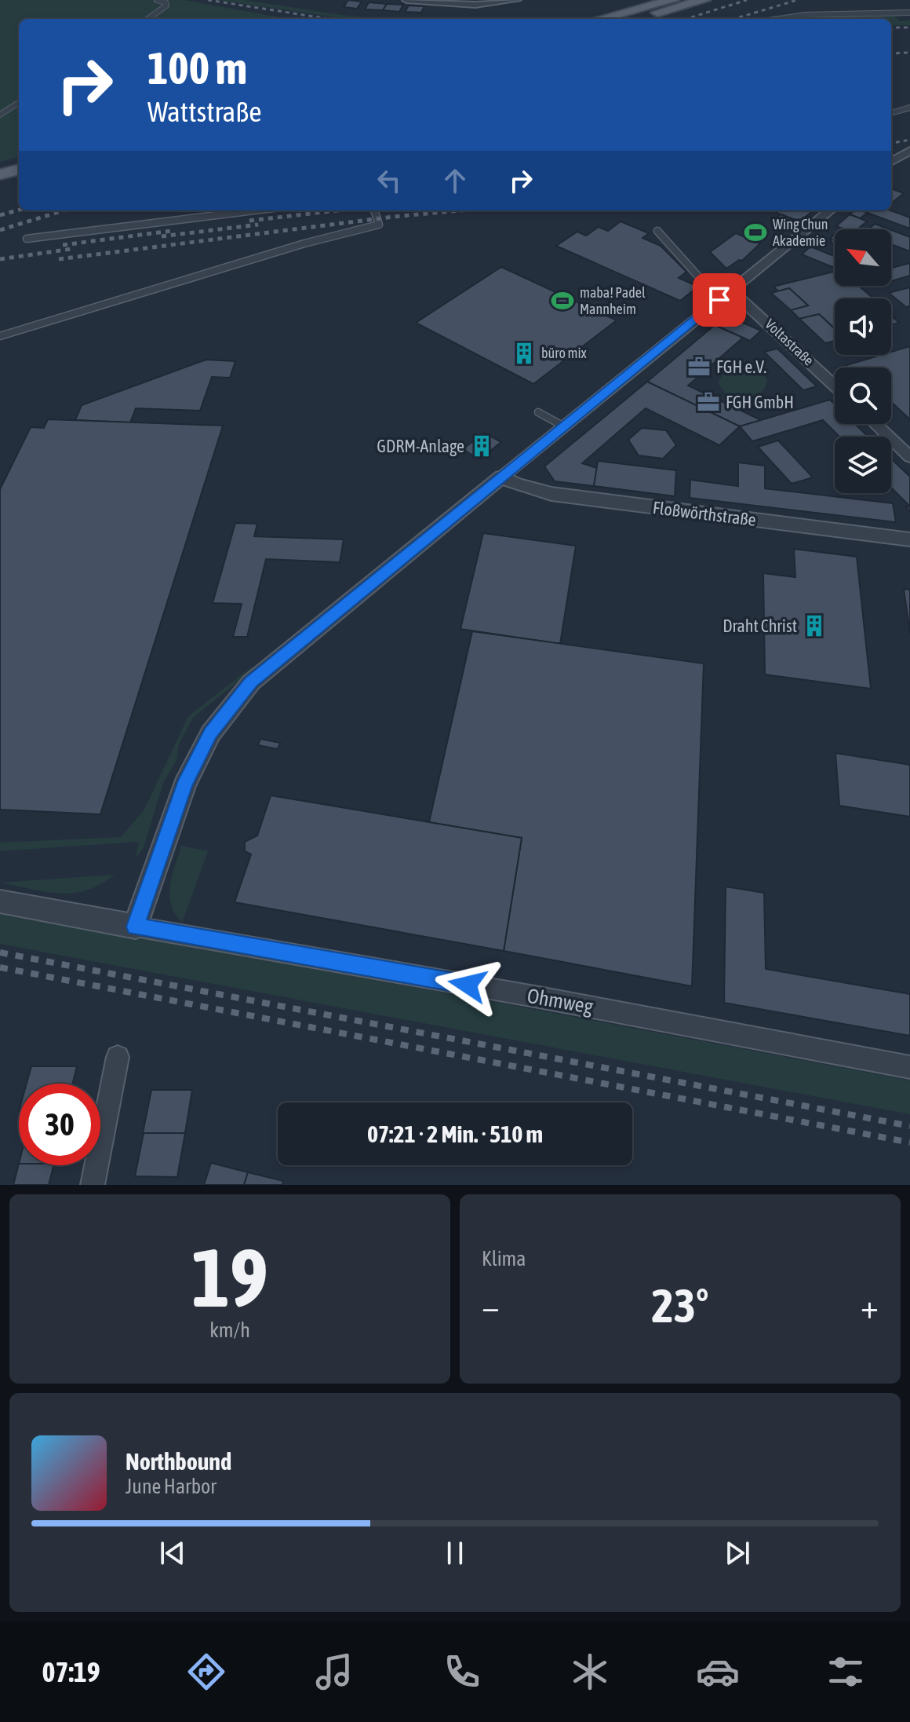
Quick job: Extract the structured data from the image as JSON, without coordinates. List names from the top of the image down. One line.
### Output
{"streets":{"street":["Voltastraße","Floßwörthstraße","Ohmweg"]},"places":{"sports":["Wing Chun Akademie","maba! Padel Mannheim"],"building":["büro mix","GDRM-Anlage","Draht Christ"],"office":["FGH e.V.","FGH GmbH"]},"north":"top left","page":{"turn":["100 m","Wattstraße"],"limit":"30","trip":"07:21 · 2 Min. · 510 m","tile":[["19","km/h"],"Klima"],"heat":["−","23°","+"],"song":["Northbound","June Harbor"],"tabs":"07:19"}}
